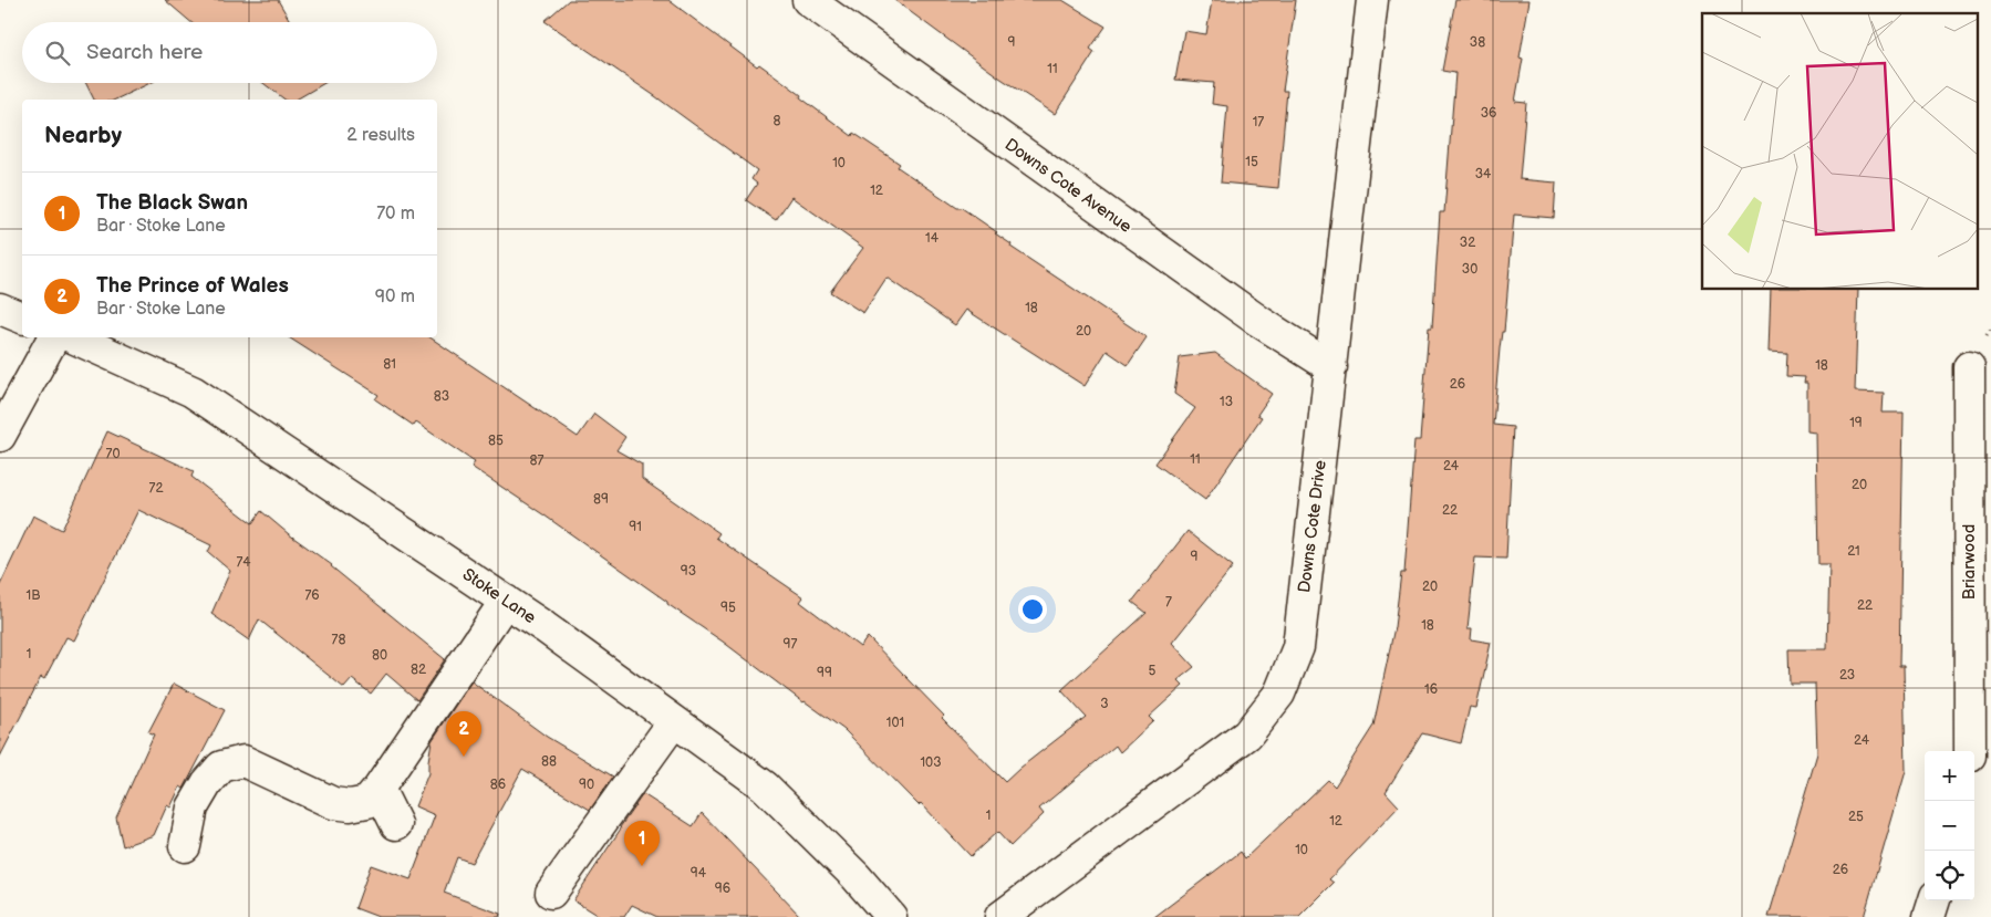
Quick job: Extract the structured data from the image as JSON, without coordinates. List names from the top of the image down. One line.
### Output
{"streets":{"street":["Downs Cote Avenue","Downs Cote Drive","Briarwood","Stoke Lane"]},"crossings":[["Downs Cote Avenue","Downs Cote Drive"]],"house_numbers":["9","38","11","36","8","17","15","10","34","12","14","32","30","18","20","81","18","26","83","13","19","85","70","11","87","24","20","72","89","22","91","21","9","74","93","20","1B","76","7","22","95","18","78","97","1","80","82","5","99","23","16","3","101","24","88","103","86","90","1","25","12","10","26","94","96"],"page":{"search":"Search here","heading":["Nearby","2 results"],"list":[{"mark":"1","name":"The Black Swan","note":"Bar · Stoke Lane","value":"70 m"},{"mark":"2","name":"The Prince of Wales","note":"Bar · Stoke Lane","value":"90 m"}],"pins":["2","1"],"map_buttons":["+","−"]}}
